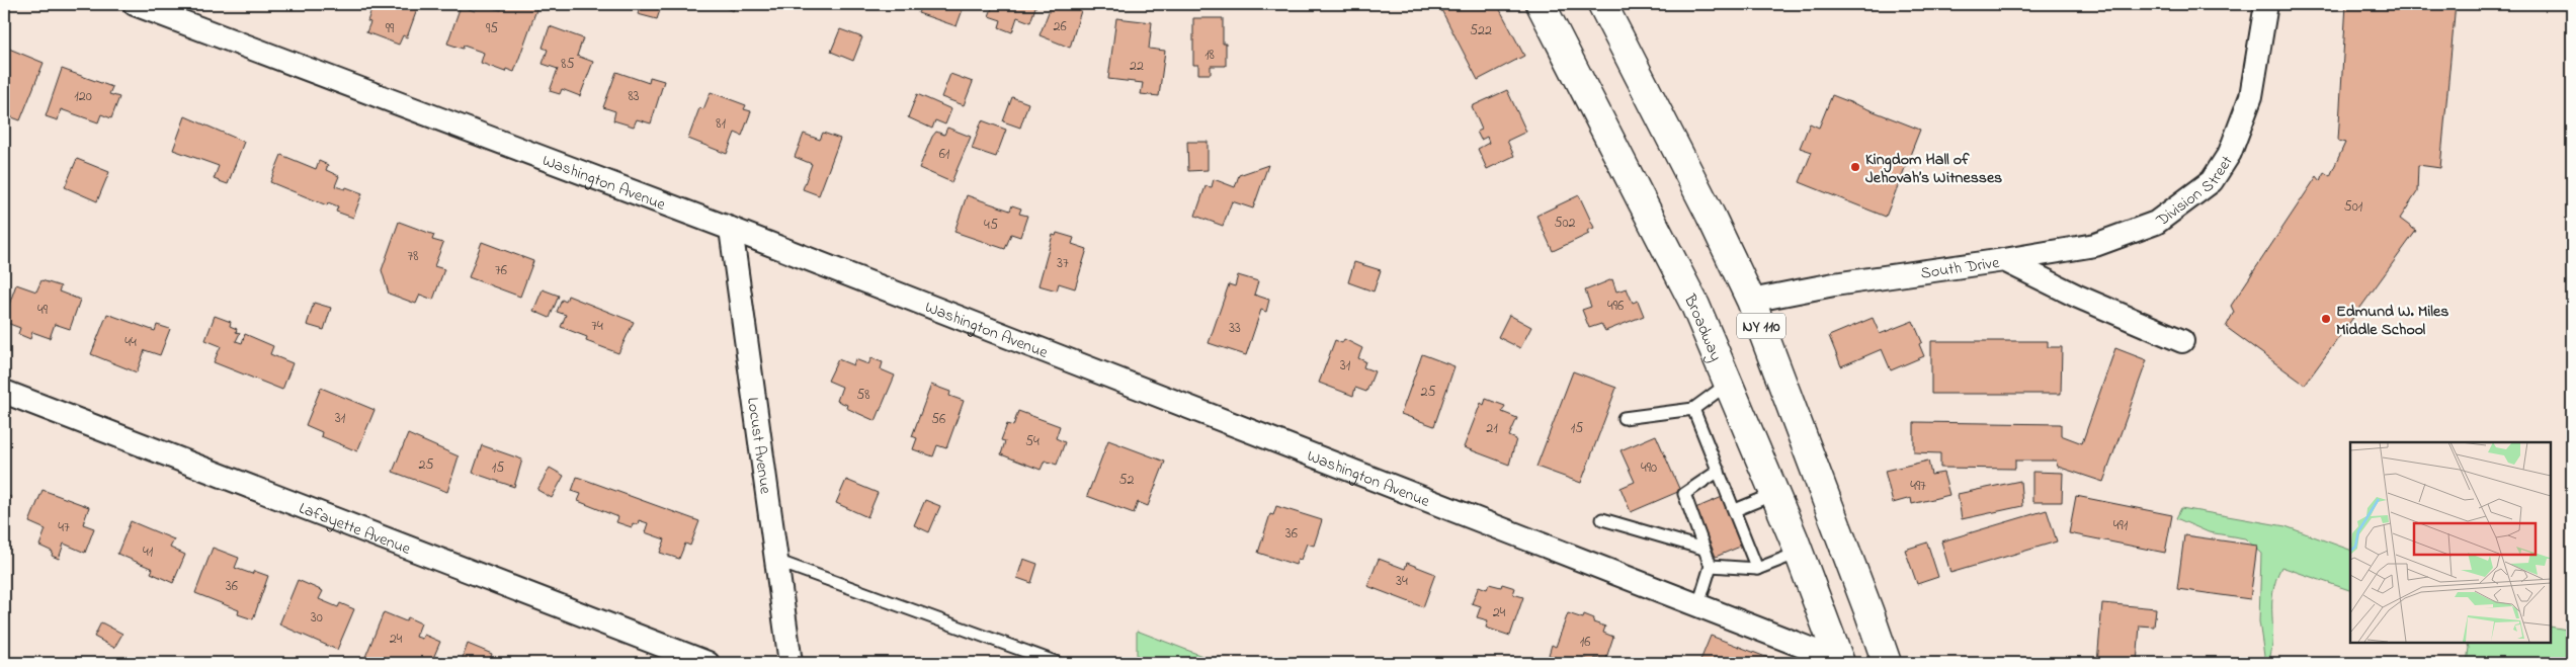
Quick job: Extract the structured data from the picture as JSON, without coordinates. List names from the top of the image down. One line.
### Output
{"streets":{"main road":["NY 110","Broadway"],"street":["Washington Avenue","Division Street","South Drive","Locust Avenue","Lafayette Avenue"]},"crossings":[["Washington Avenue","Broadway"],["Washington Avenue","Locust Avenue"],["Division Street","South Drive"],["South Drive","NY 110"]],"places":["Kingdom Hall of Jehovah’s Witnesses","Edmund W. Miles Middle School"],"house_numbers":["26","99","95","522","18","85","22","120","83","81","61","501","502","45","78","37","76","496","49","74","33","44","31","25","58","31","56","21","15","54","25","15","490","52","497","491","47","36","41","34","36","24","30","24","16"]}
